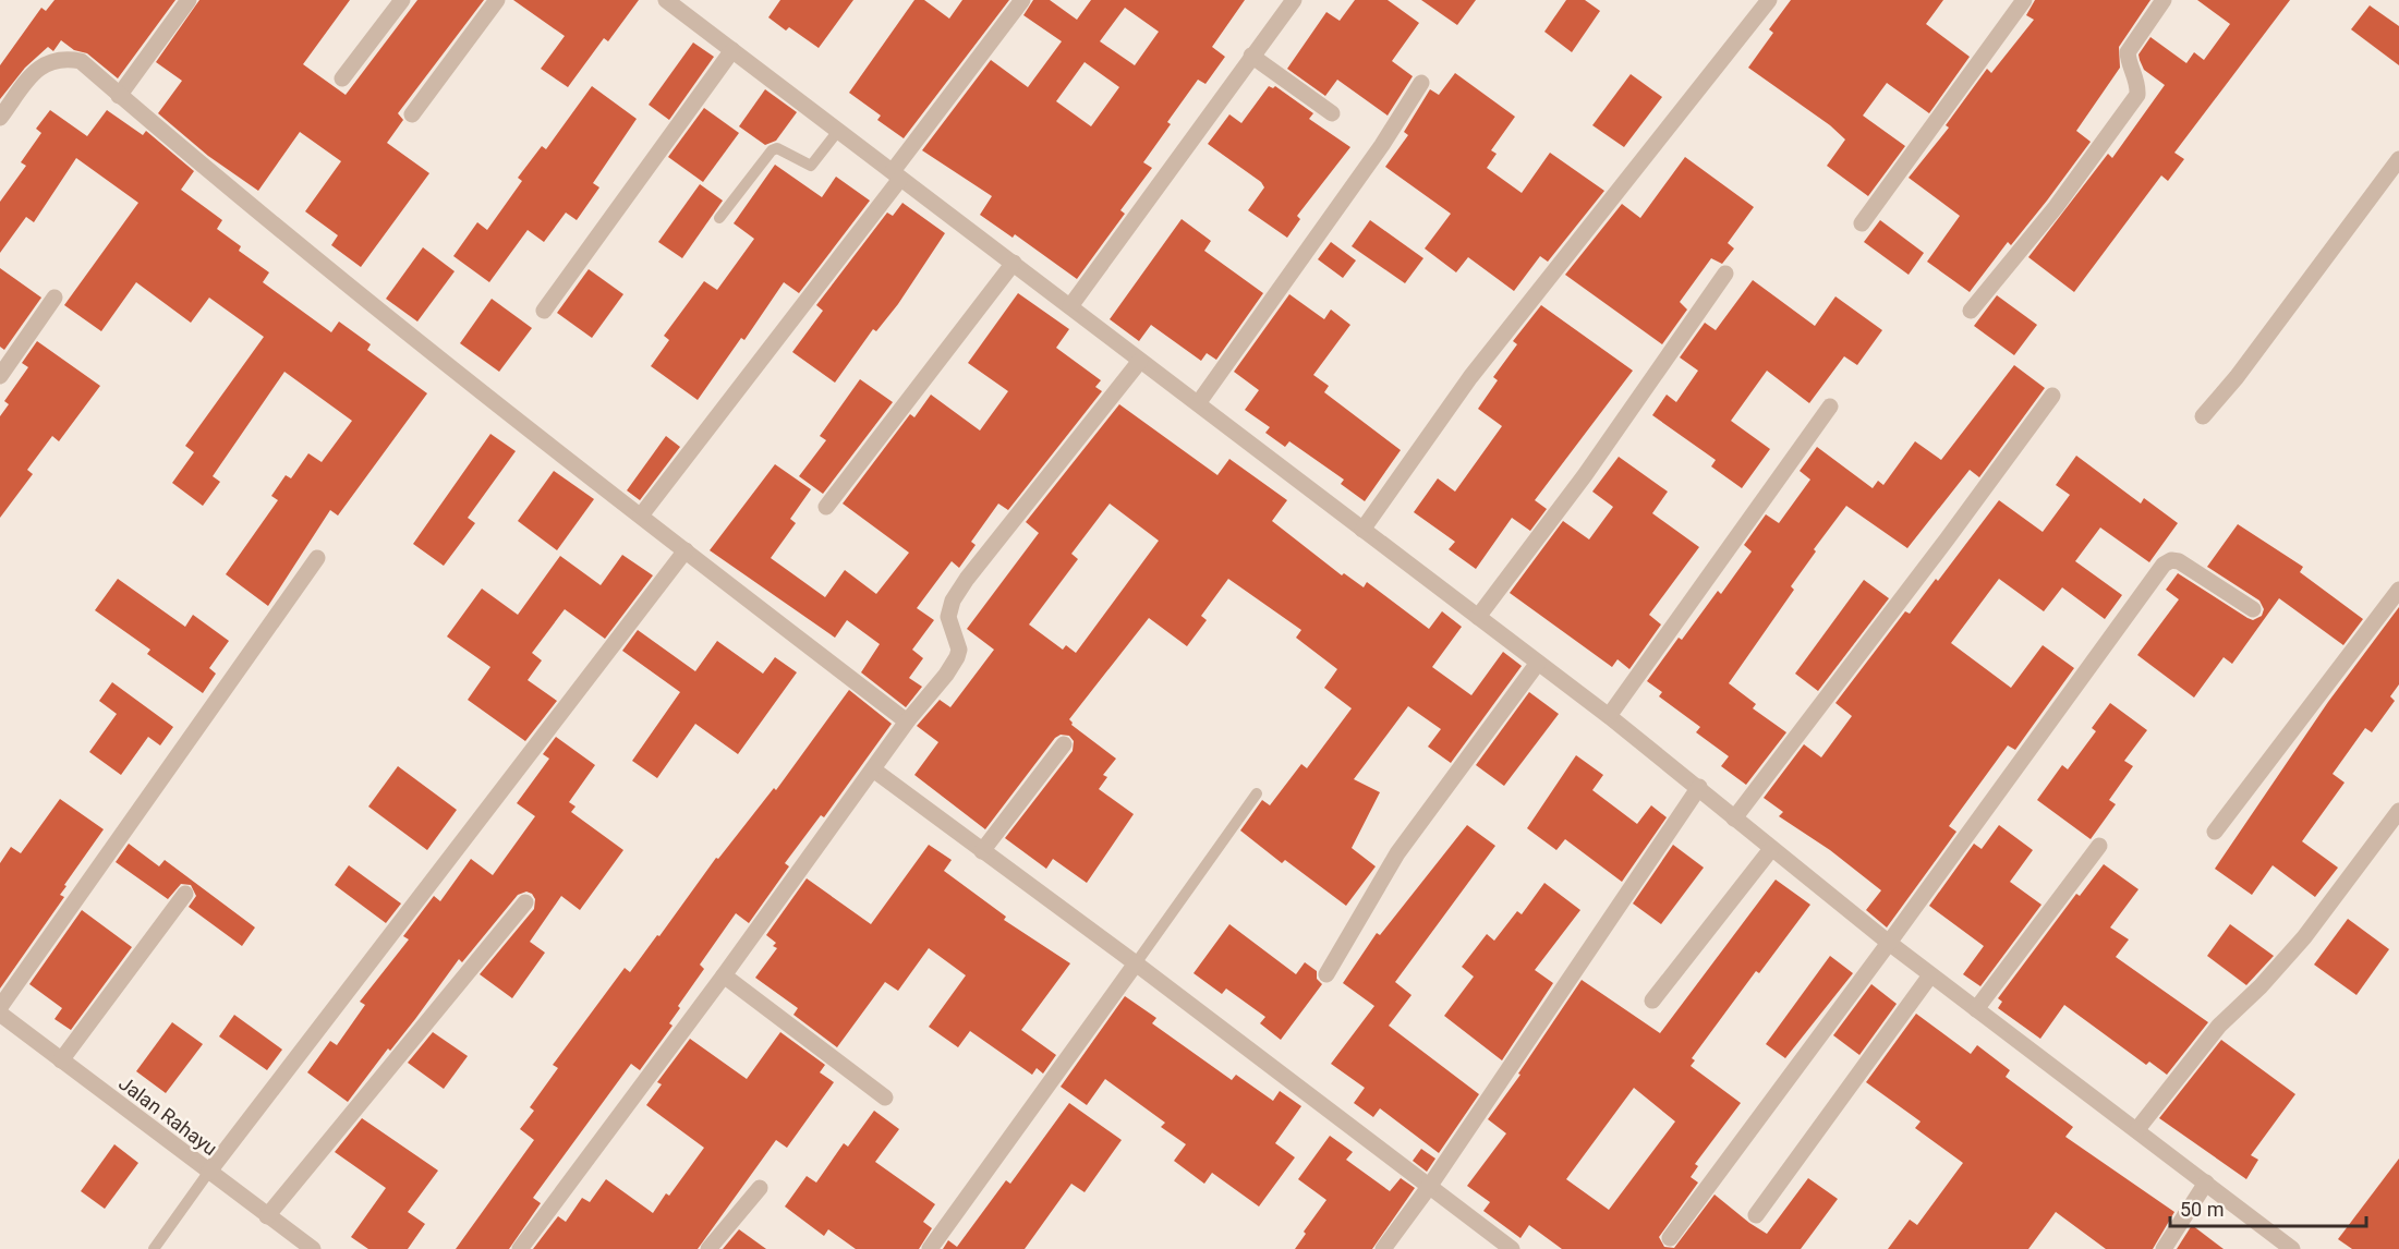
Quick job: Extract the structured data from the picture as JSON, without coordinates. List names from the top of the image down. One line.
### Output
{"streets":{"street":["Jalan Rahayu"]},"scale_bar":"50 m"}
